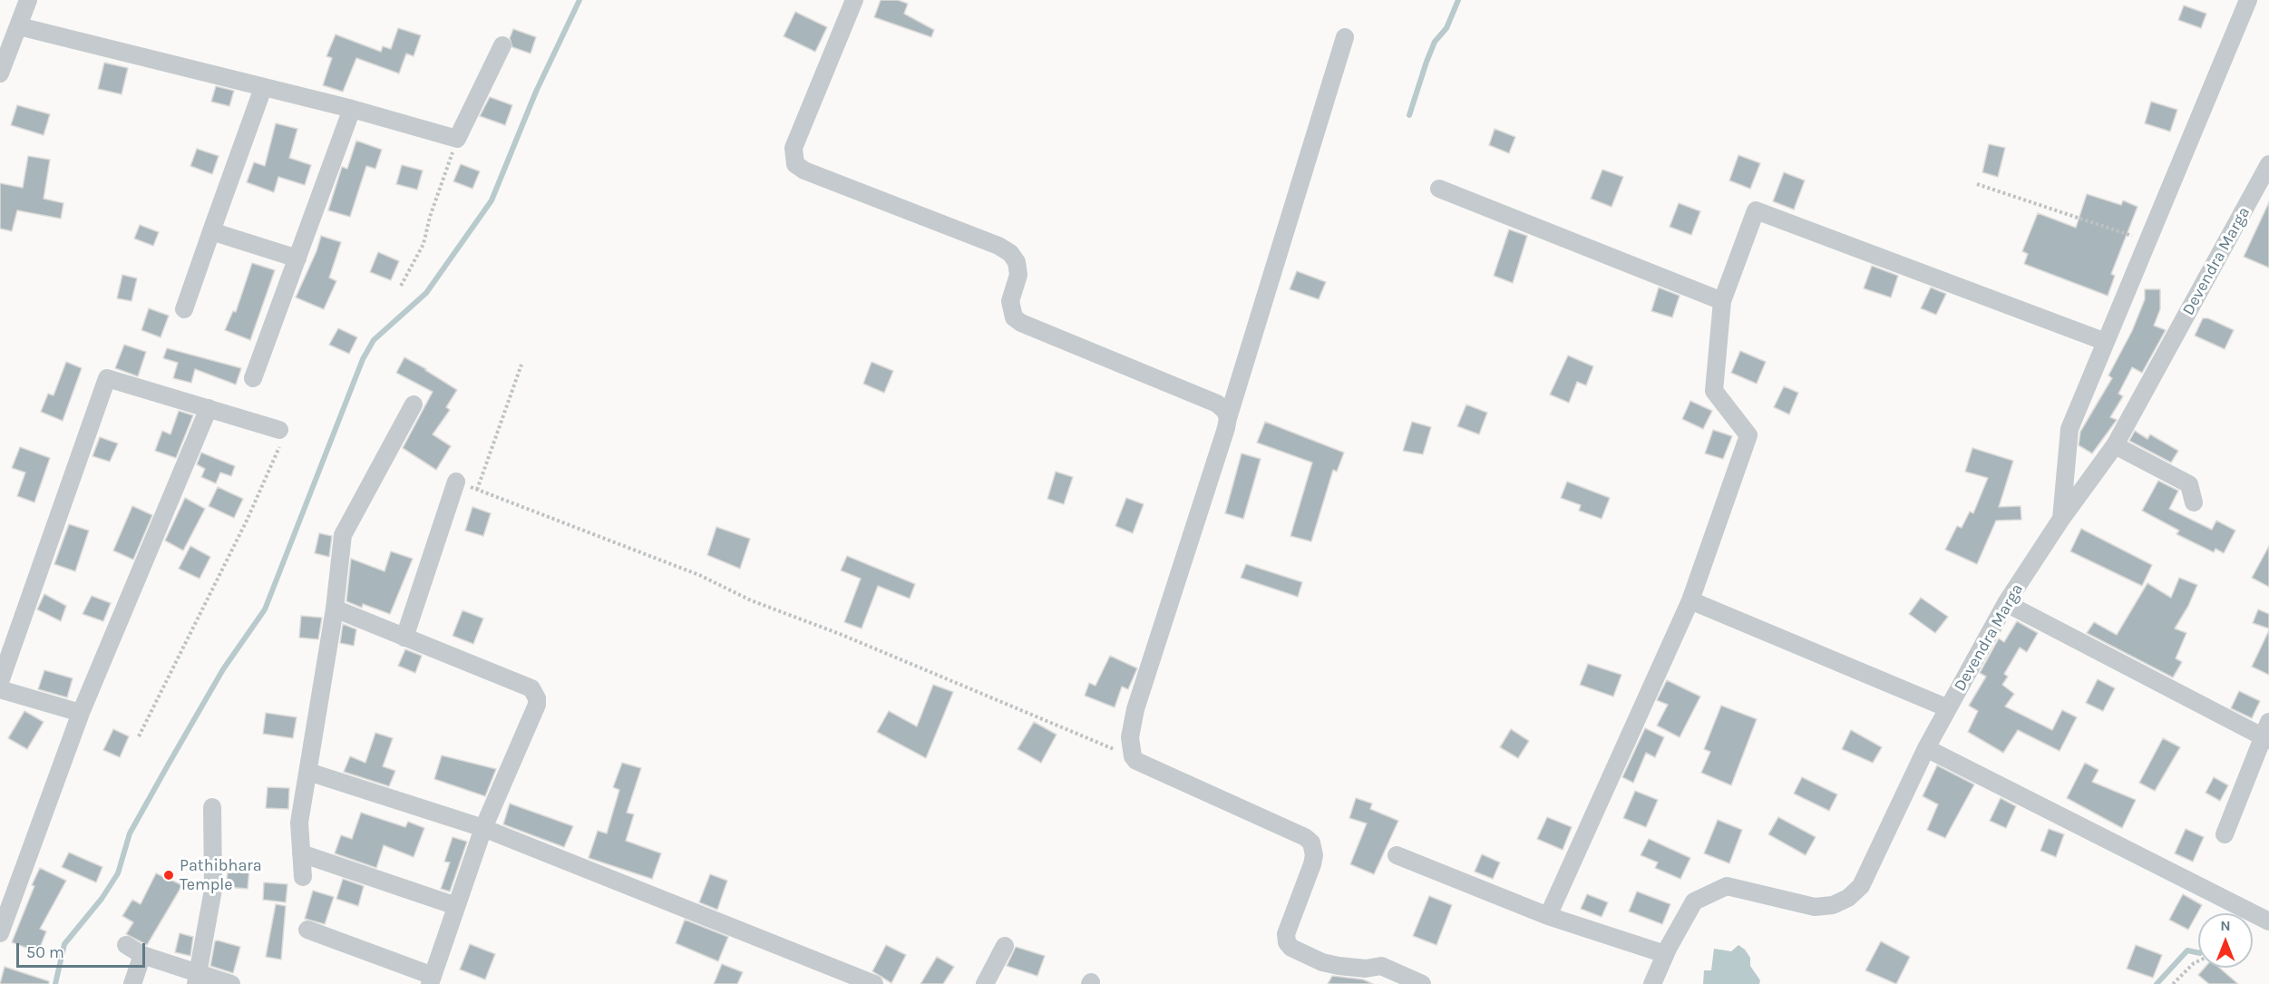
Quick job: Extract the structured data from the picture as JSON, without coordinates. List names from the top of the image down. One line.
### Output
{"streets":{"street":["Devendra Marga"]},"places":["Pathibhara Temple"],"scale_bar":"50 m","north":"top"}
